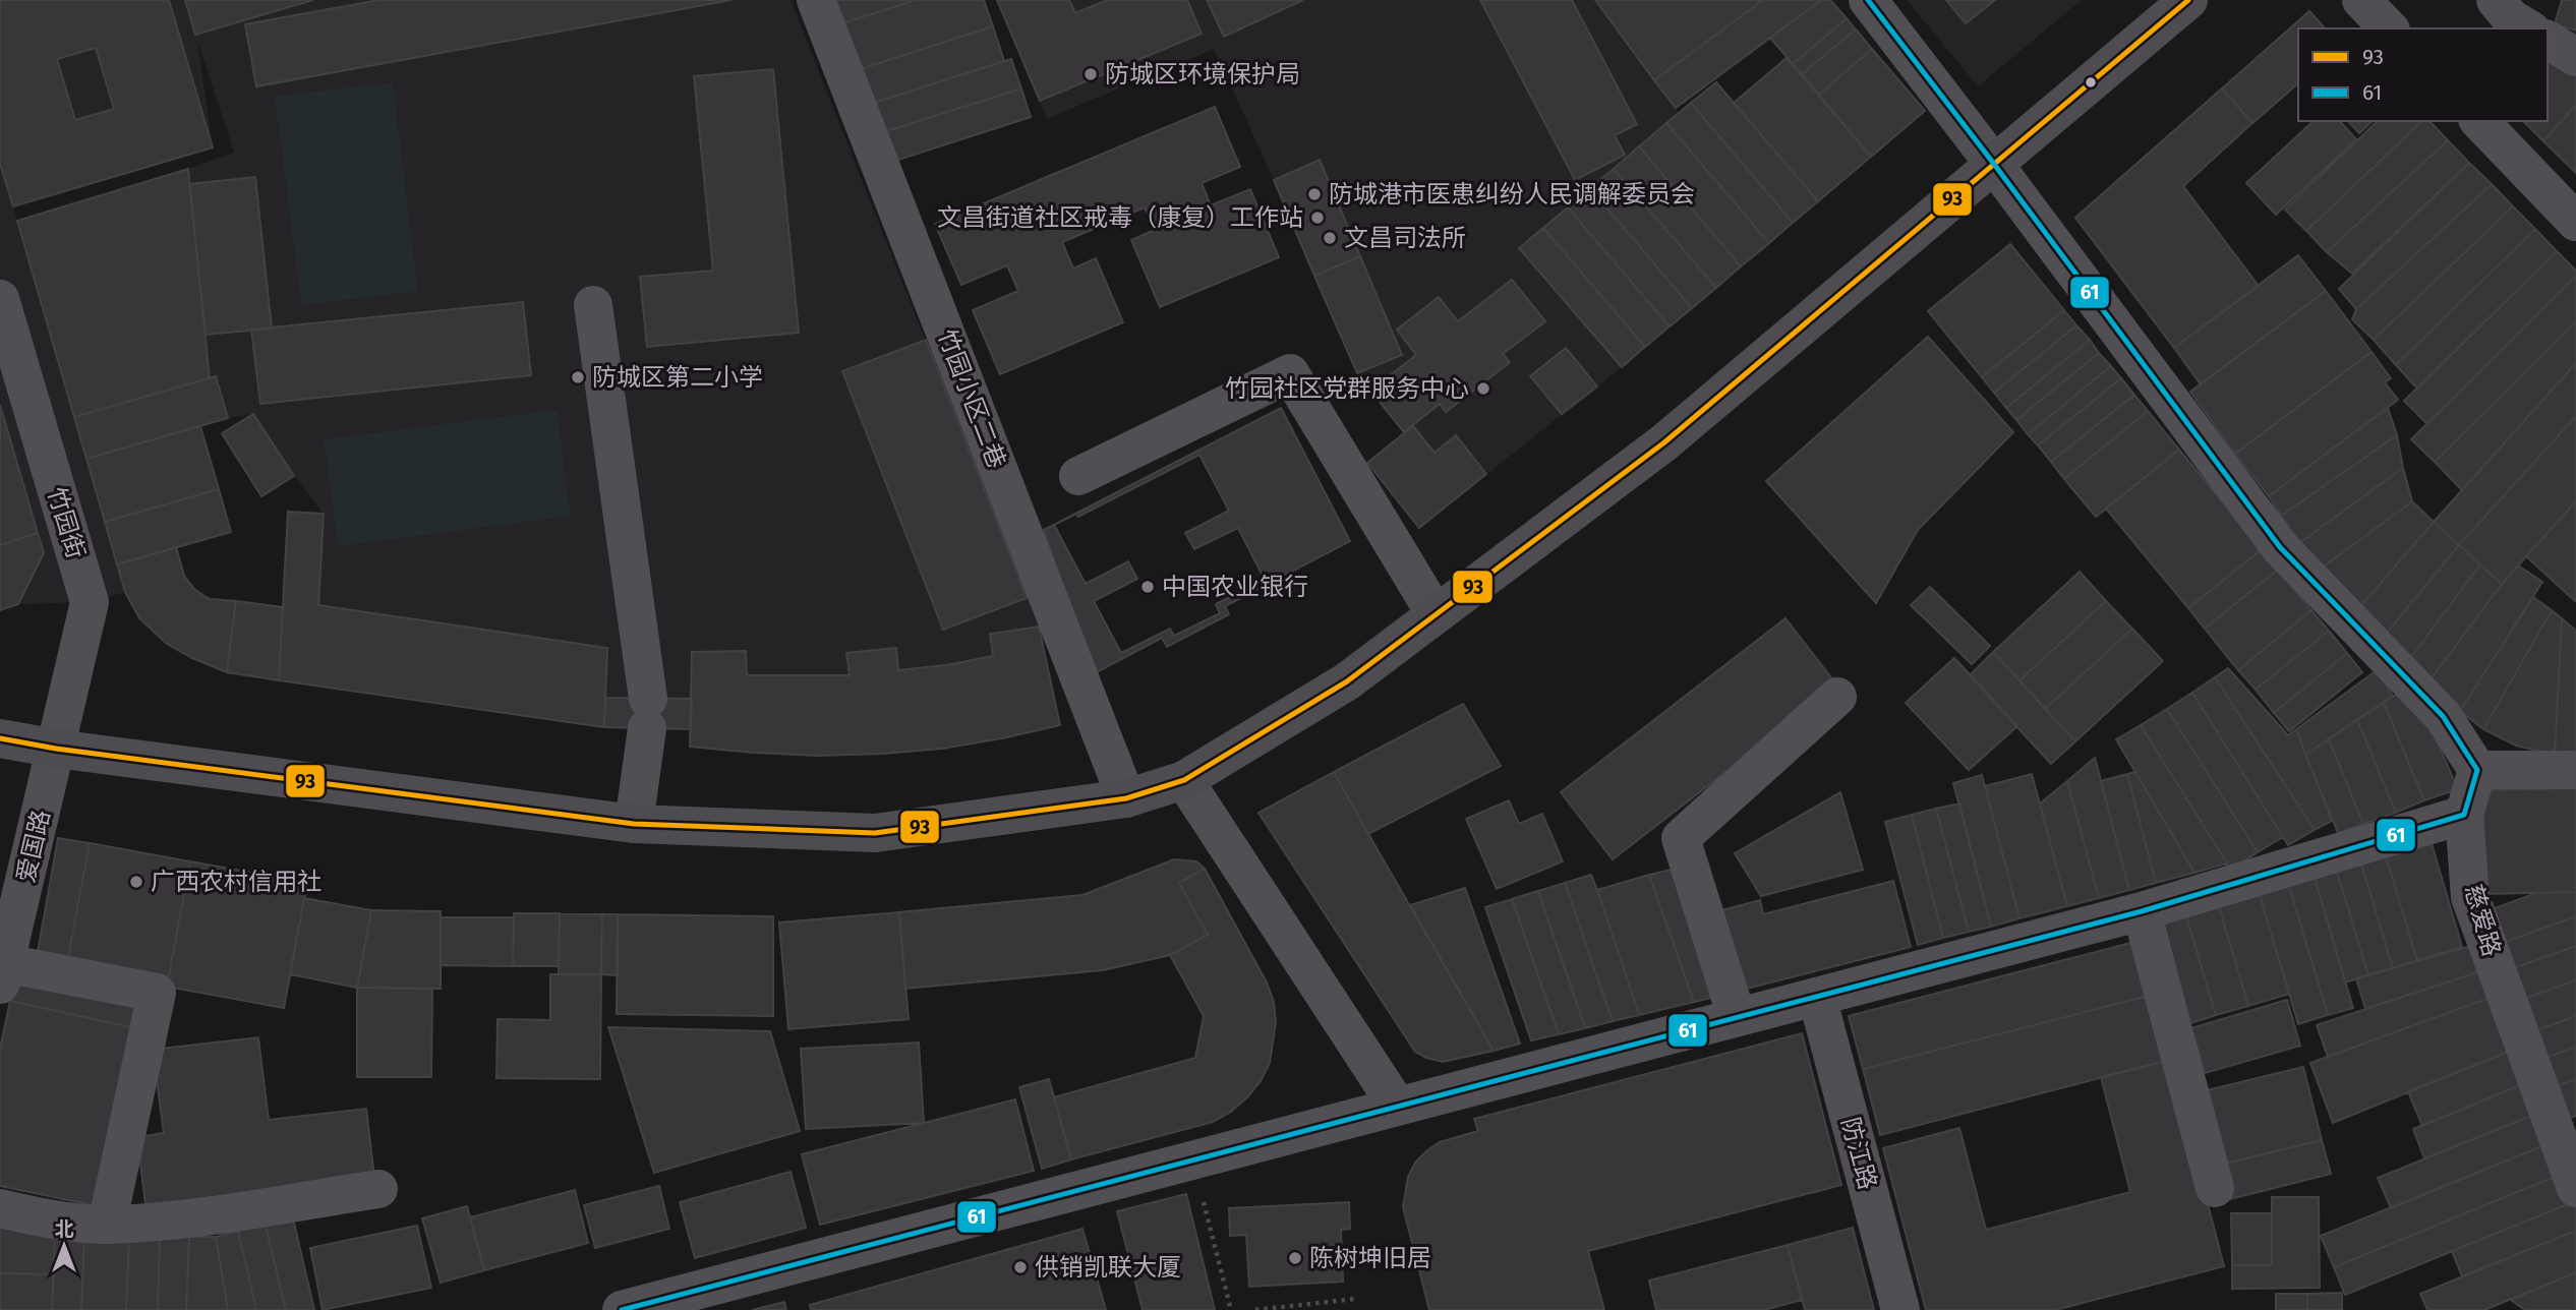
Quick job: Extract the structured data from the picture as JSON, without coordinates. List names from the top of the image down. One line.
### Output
{"streets":{"street":["竹园小区二巷","竹园街","爱国路","慈爱路","防江路"]},"crossings":[["竹园街","爱国路"]],"places":["防城区环境保护局","防城港市医患纠纷人民调解委员会","文昌街道社区戒毒（康复）工作站","文昌司法所","防城区第二小学","竹园社区党群服务中心","中国农业银行","广西农村信用社","陈树坤旧居","供销凯联大厦"],"lines":["transit line 93","transit line 61"],"legend":["93","61"],"north":"top"}
